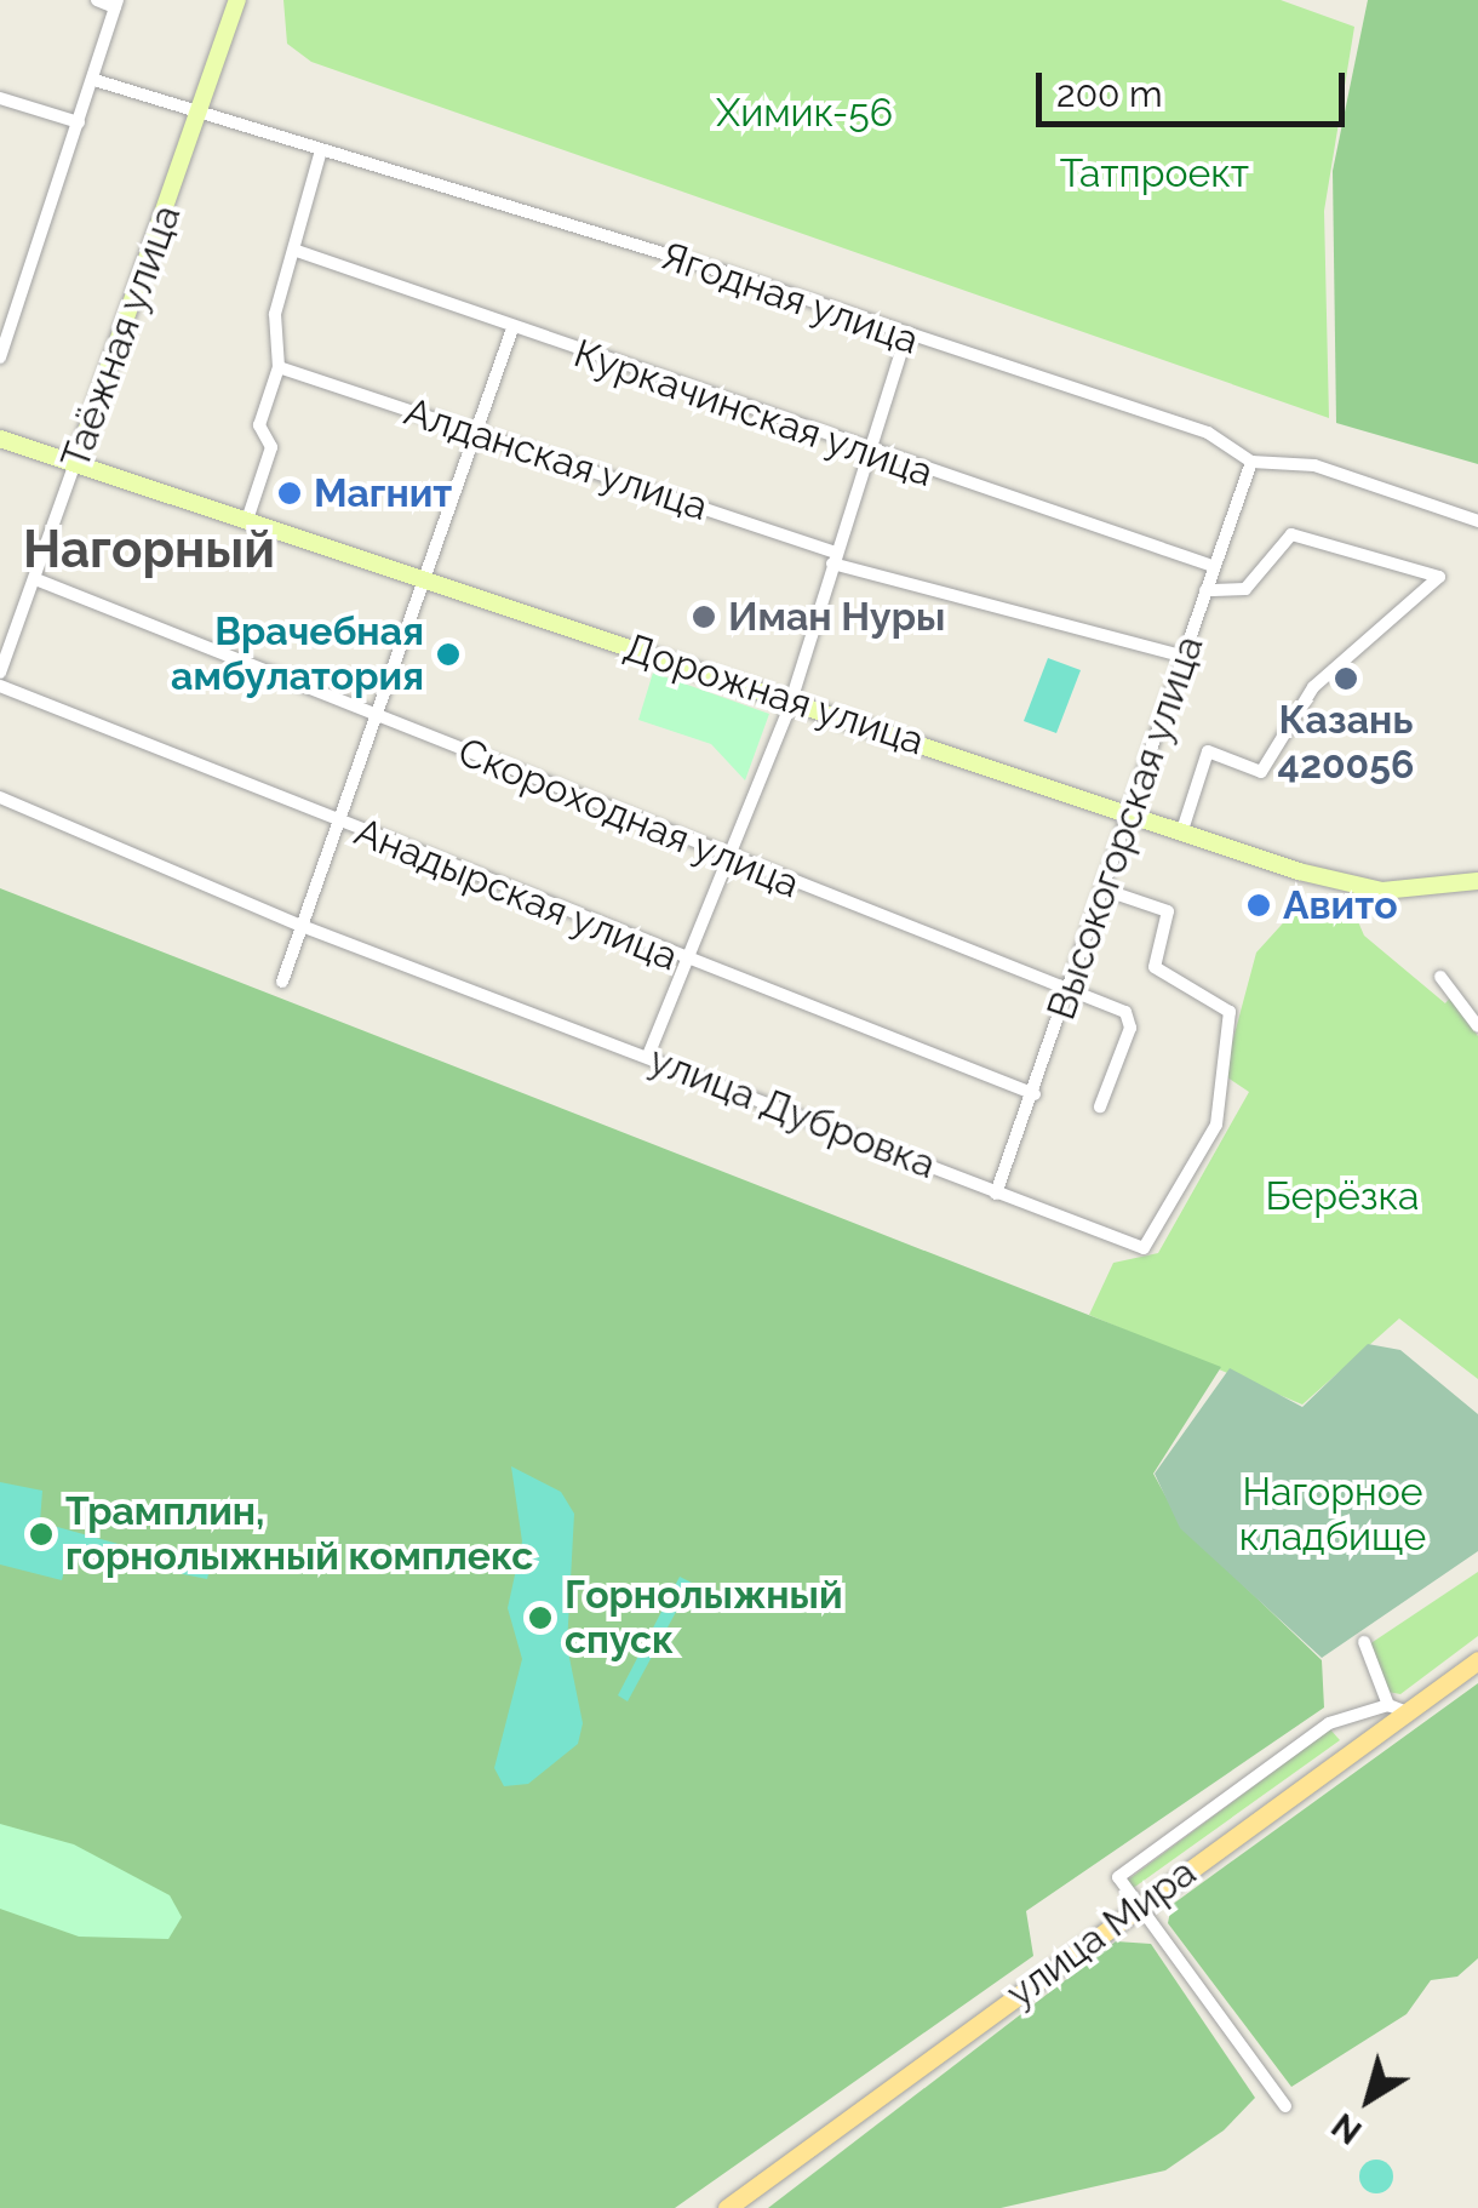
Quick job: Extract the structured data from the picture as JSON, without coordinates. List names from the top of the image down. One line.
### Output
{"streets":{"main road":["улица Мира"],"street":["Ягодная улица","Таёжная улица","Куркачинская улица","Алданская улица","Дорожная улица","Скороходная улица","Высокогорская улица","Анадырская улица","улица Дубровка"]},"crossings":[["Ягодная улица","Таёжная улица"],["Ягодная улица","Высокогорская улица"],["Таёжная улица","Дорожная улица"],["Таёжная улица","Скороходная улица"],["Куркачинская улица","Высокогорская улица"],["Алданская улица","Высокогорская улица"],["Дорожная улица","Высокогорская улица"],["Скороходная улица","Высокогорская улица"],["Высокогорская улица","Анадырская улица"],["Высокогорская улица","улица Дубровка"]],"districts":["Нагорный"],"parks":["Химик-56","Татпроект","Берёзка","Нагорное кладбище"],"places":["Магнит","Иман Нуры","Врачебная амбулатория","Казань 420056","Авито","Трамплин, горнолыжный комплекс","Горнолыжный спуск"],"scale_bar":"200 m","north":"bottom left"}
